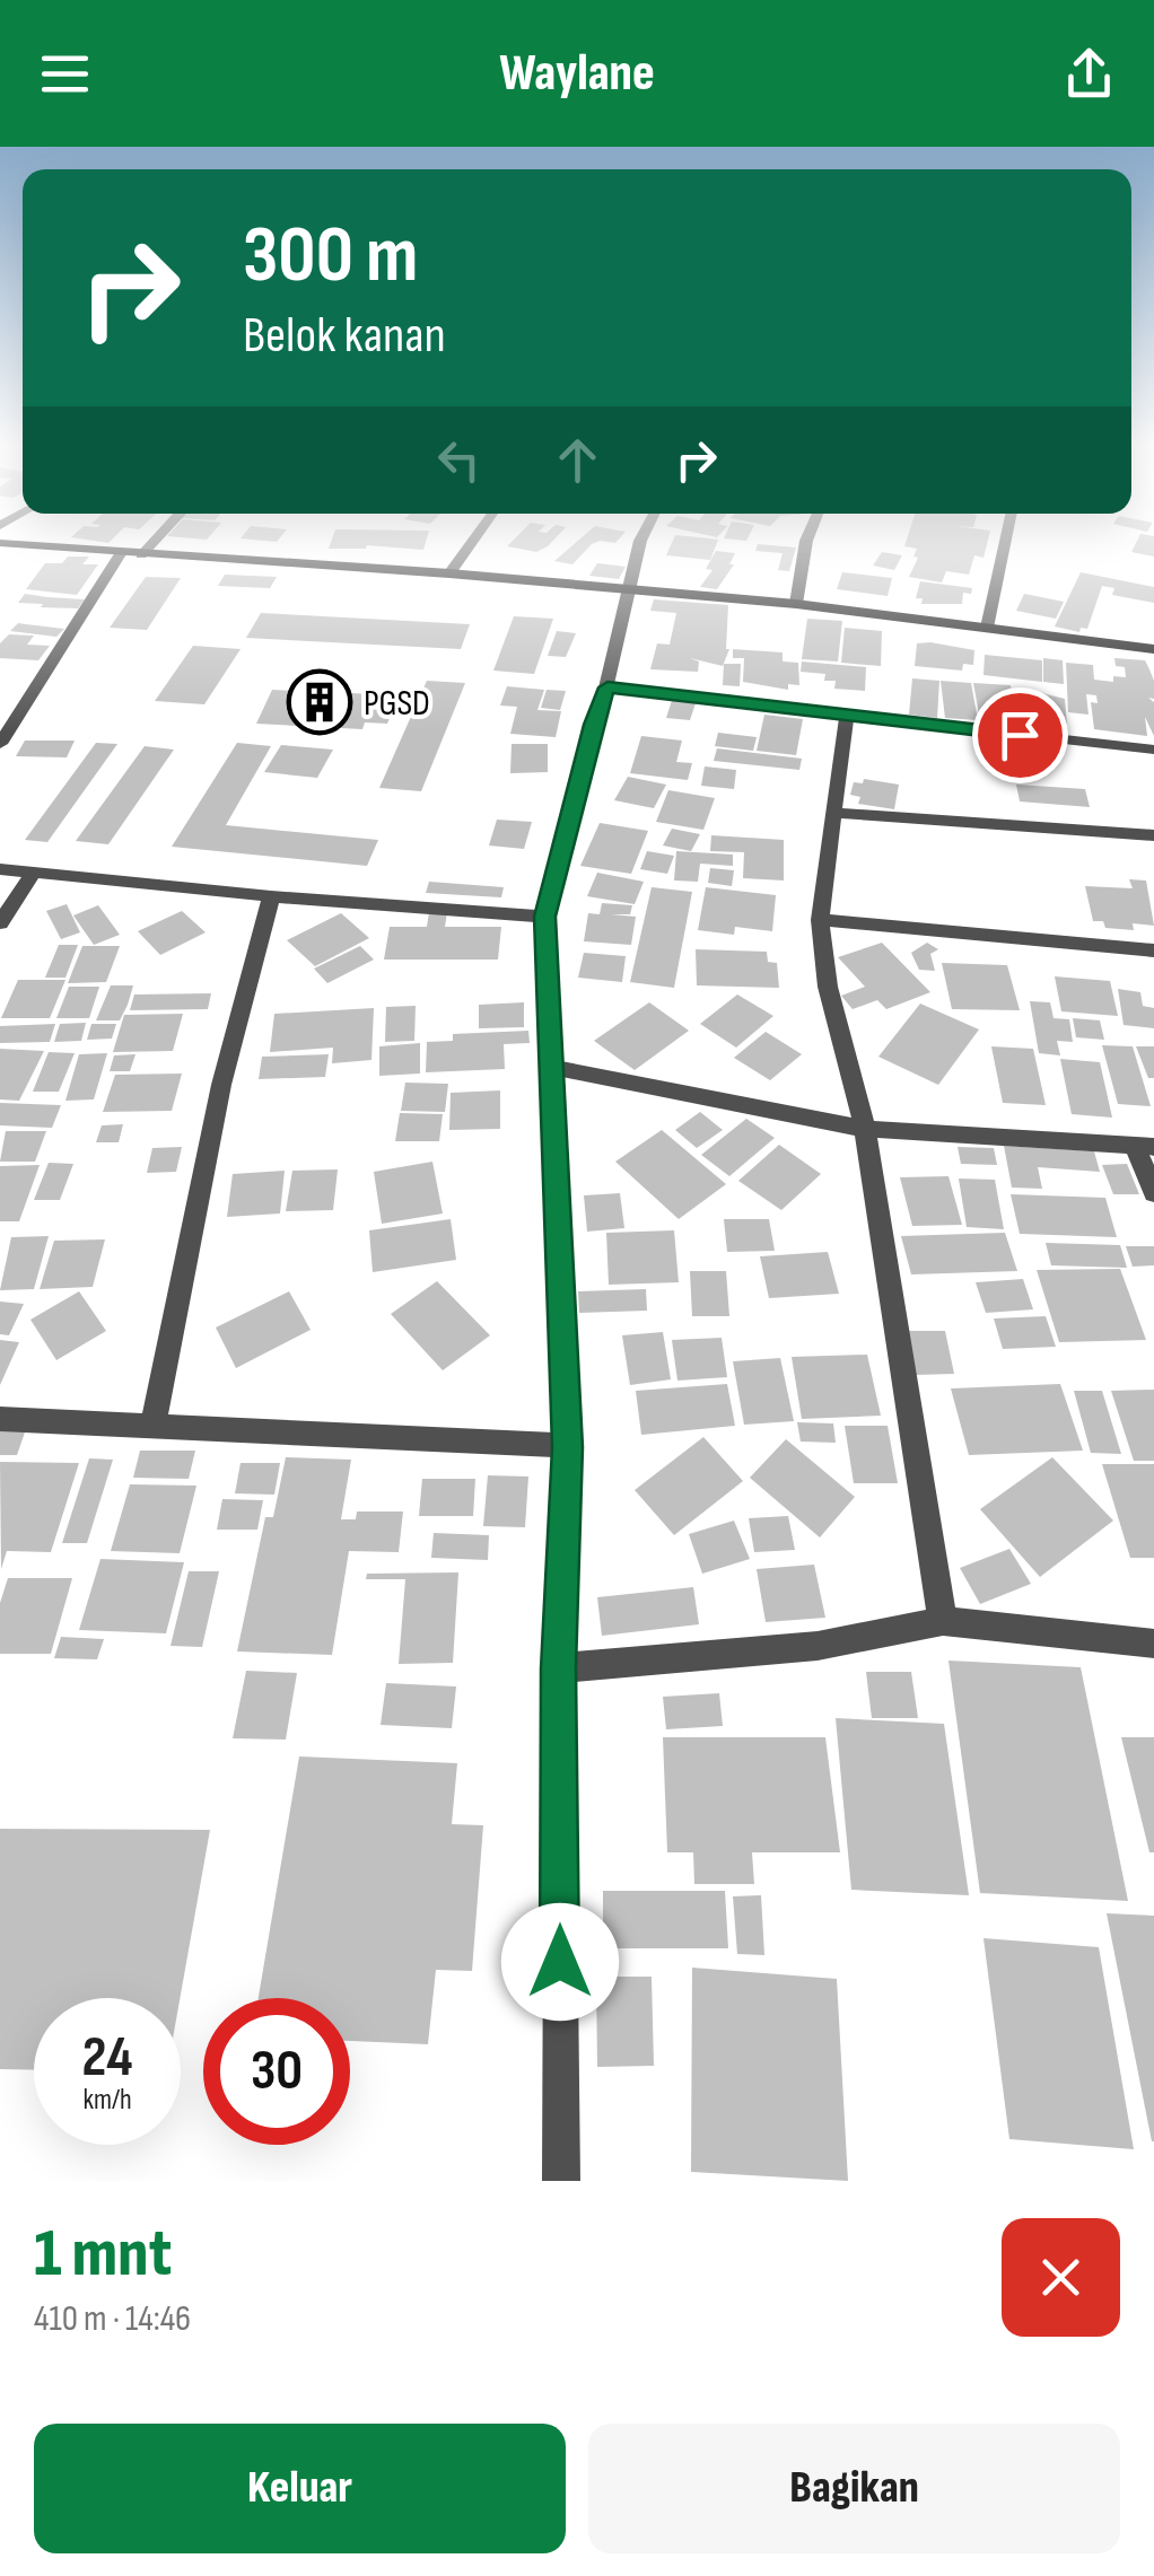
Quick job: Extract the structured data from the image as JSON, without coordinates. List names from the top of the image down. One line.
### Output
{"places":{"building":["PGSD"]},"page":{"header":"Waylane","turn":["300 m","Belok kanan"],"speed":"24 km/h","limit":"30","heading":["1 mnt","410 m · 14:46"],"buttons":["Keluar","Bagikan"]}}
